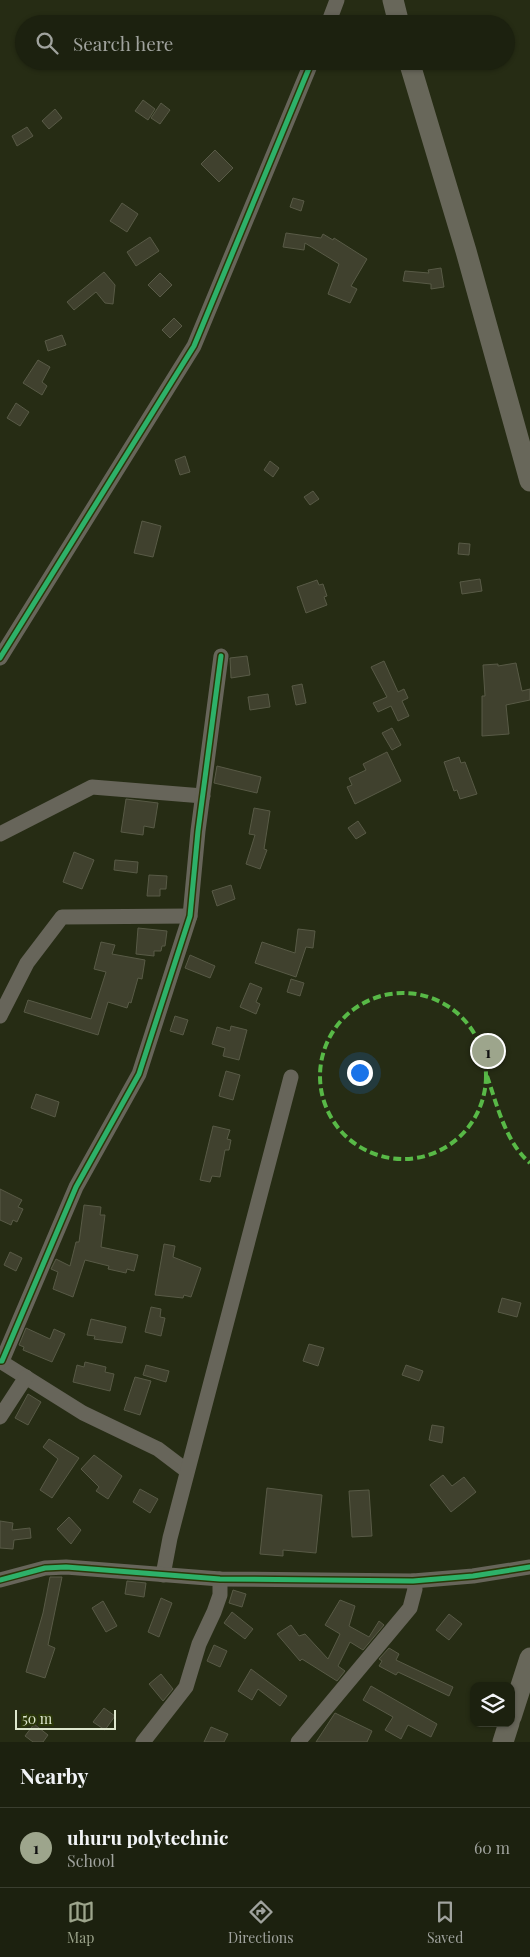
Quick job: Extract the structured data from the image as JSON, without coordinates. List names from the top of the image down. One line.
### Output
{"scale_bar":"50 m","page":{"search":"Search here","pins":"1","scale":"50 m","heading":"Nearby","list":[{"mark":"1","name":"uhuru polytechnic","note":"School","value":"60 m"}],"nav":["Map","Directions","Saved"]}}
